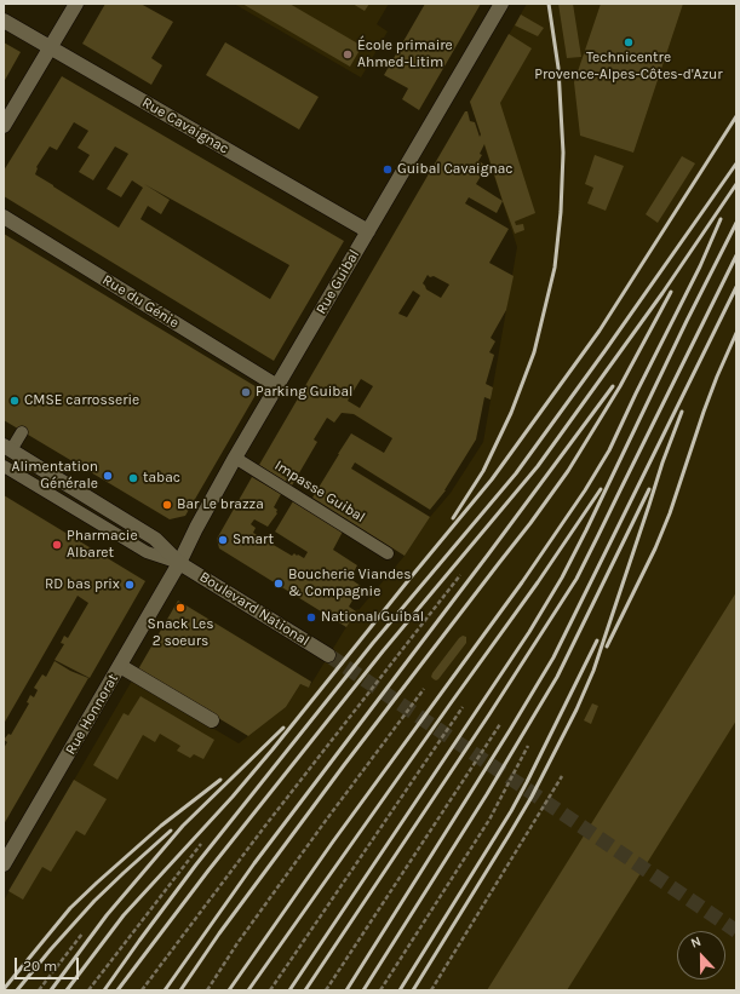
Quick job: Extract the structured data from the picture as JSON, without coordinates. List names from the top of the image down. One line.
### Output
{"streets":{"street":["Rue Cavaignac","Rue Guibal","Rue du Génie","Boulevard National","Rue Honnorat"],"lane":["Impasse Guibal"]},"crossings":[["Rue Cavaignac","Rue Guibal"],["Rue Guibal","Rue du Génie"],["Rue Guibal","Impasse Guibal"],["Rue Guibal","Boulevard National"],["Rue Guibal","Rue Honnorat"],["Boulevard National","Rue Honnorat"]],"places":["Technicentre Provence-Alpes-Côtes-d'Azur","École primaire Ahmed-Litim","Guibal Cavaignac","Parking Guibal","CMSE carrosserie","Alimentation Générale","tabac","Bar Le brazza","Smart","Pharmacie Albaret","Boucherie Viandes & Compagnie","RD bas prix","Snack Les 2 soeurs","National Guibal"],"scale_bar":"20 m","north":"top"}
